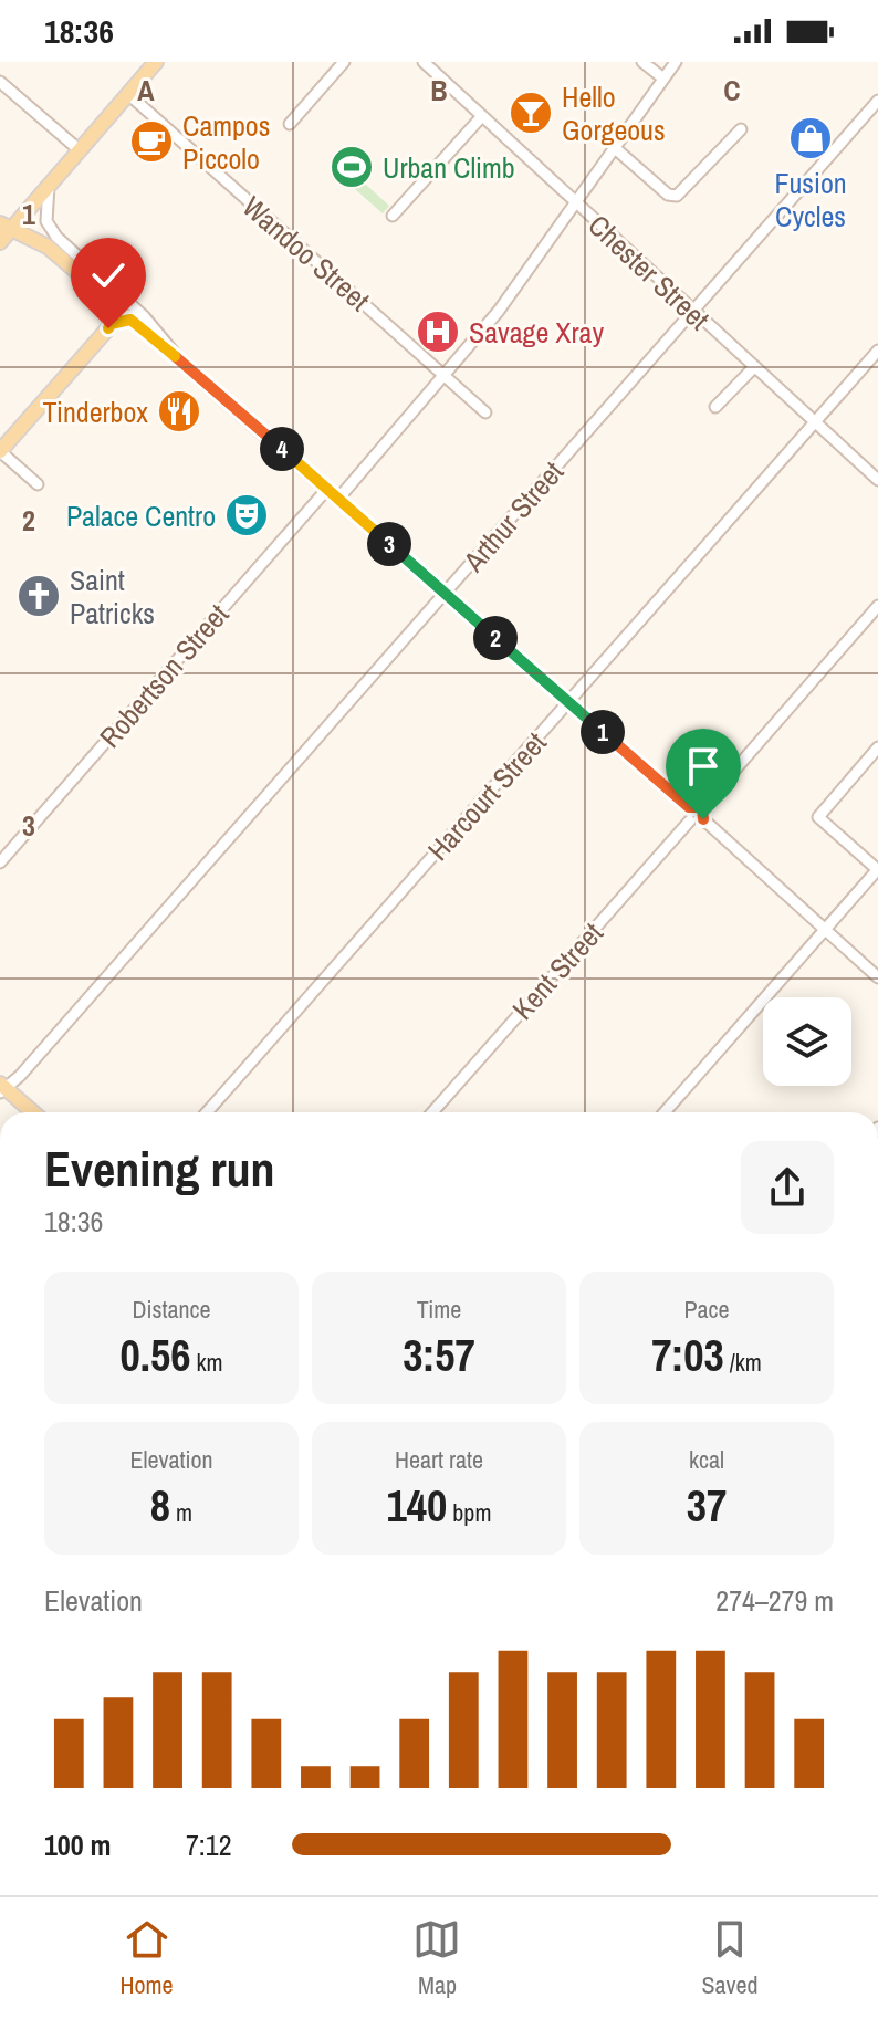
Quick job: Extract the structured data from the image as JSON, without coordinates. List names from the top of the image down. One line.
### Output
{"streets":{"street":["Wandoo Street","Chester Street","Arthur Street","Robertson Street","Harcourt Street","Kent Street"]},"crossings":[["Chester Street","Arthur Street"],["Chester Street","Harcourt Street"]],"places":{"bar":["Hello Gorgeous"],"shop":["Fusion Cycles"],"cafe":["Campos Piccolo"],"sports":["Urban Climb"],"hospital":["Savage Xray"],"restaurant":["Tinderbox"],"theatre":["Palace Centro"],"church":["Saint Patricks"]},"page":{"status":"18:36","pins":["4","3","2","1"],"heading":["Evening run","18:36"],"stats":[["Distance","0.56 km"],["Time","3:57"],["Pace","7:03 /km"],["Elevation","8 m"],["Heart rate","140 bpm"],["kcal","37"]],"chart":["Elevation","274–279 m"],"list":[{"name":"100 m","note":"7:12"}],"tabs":["Home","Map","Saved"]},"grid":{"columns":["A","B","C"],"rows":["1","2","3"]}}
